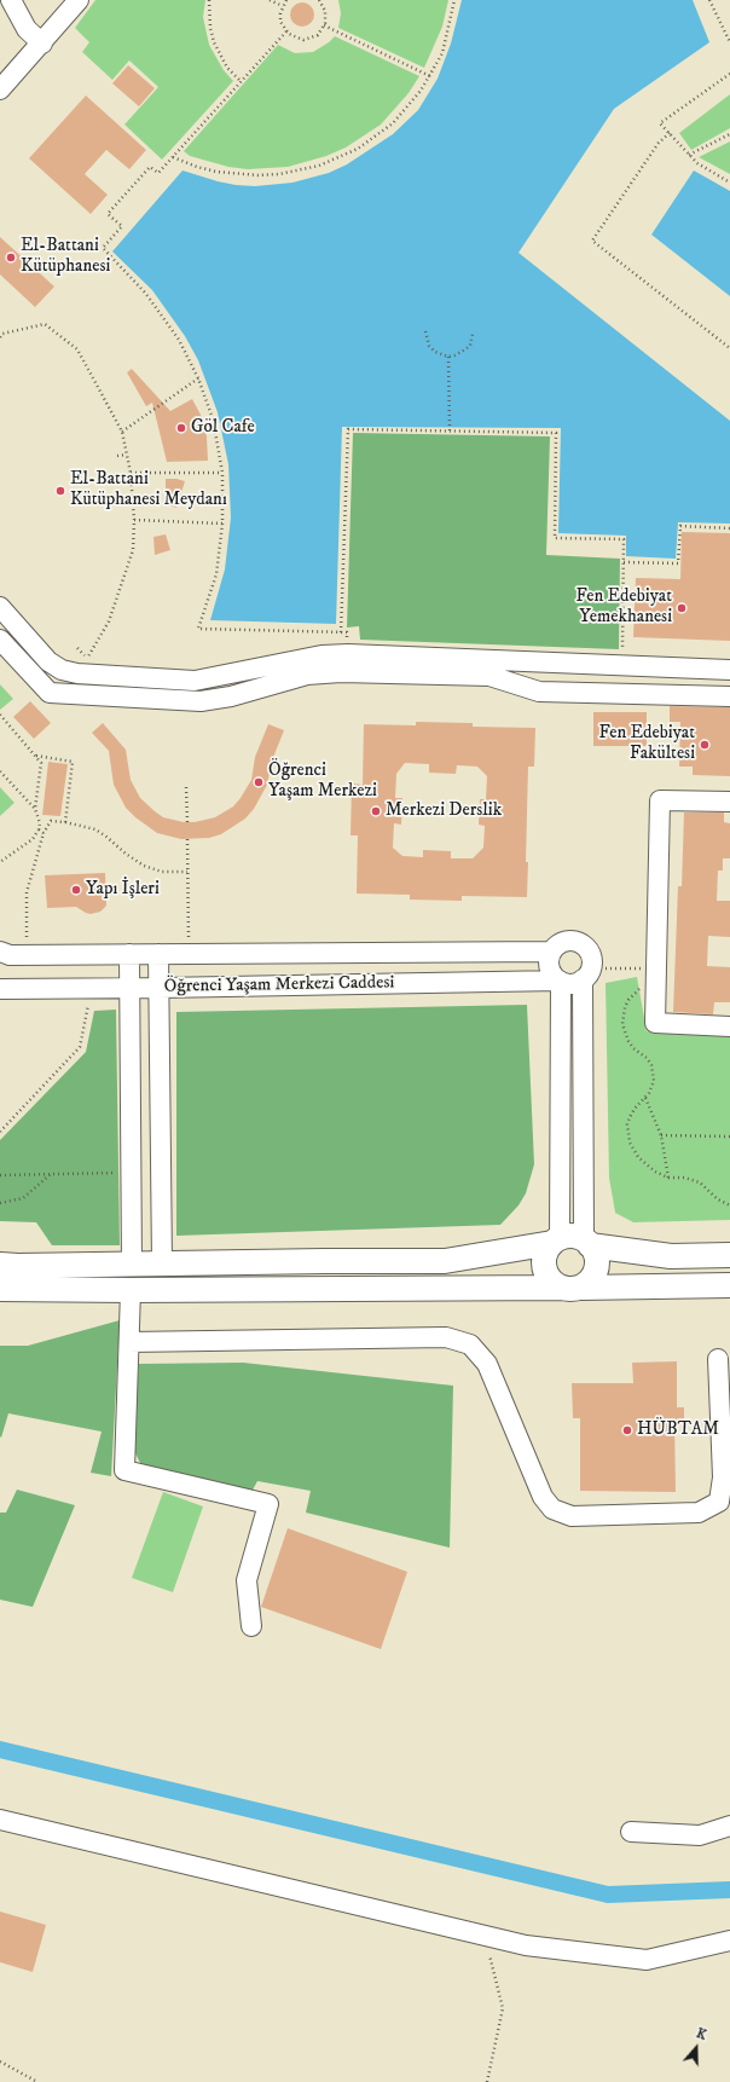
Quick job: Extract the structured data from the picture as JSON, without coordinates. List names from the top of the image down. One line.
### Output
{"streets":{"street":["Öğrenci Yaşam Merkezi Caddesi"]},"places":["El-Battani Kütüphanesi","Göl Cafe","El-Battani Kütüphanesi Meydanı","Fen Edebiyat Yemekhanesi","Fen Edebiyat Fakültesi","Öğrenci Yaşam Merkezi","Merkezi Derslik","Yapı İşleri","HÜBTAM"],"north":"top"}
